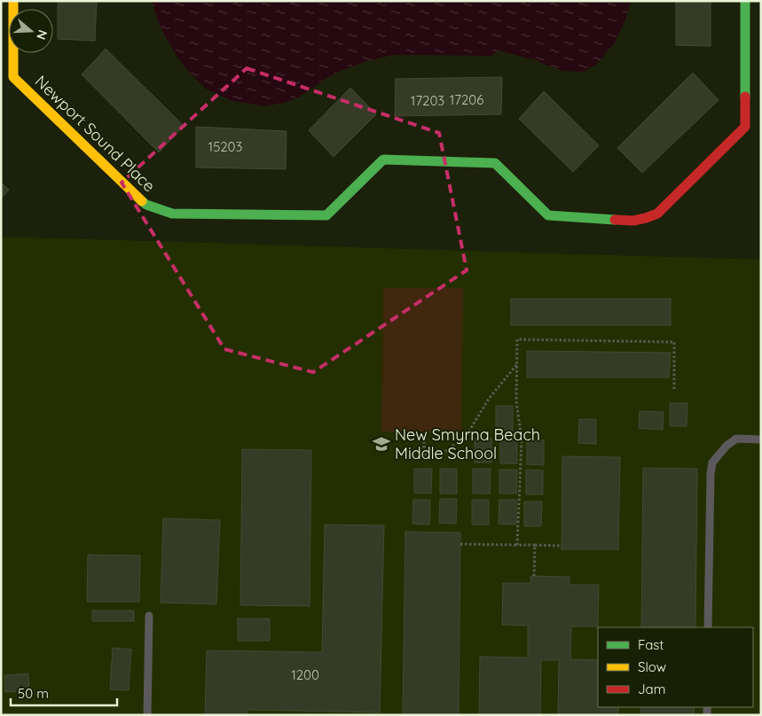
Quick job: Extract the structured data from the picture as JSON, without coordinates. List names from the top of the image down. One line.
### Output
{"streets":{"street":["Newport Sound Place"]},"places":{"school or university":["New Smyrna Beach Middle School"]},"house_numbers":["17206","17203","15203","1200"],"legend":["Fast","Slow","Jam"],"scale_bar":"50 m","north":"right"}
